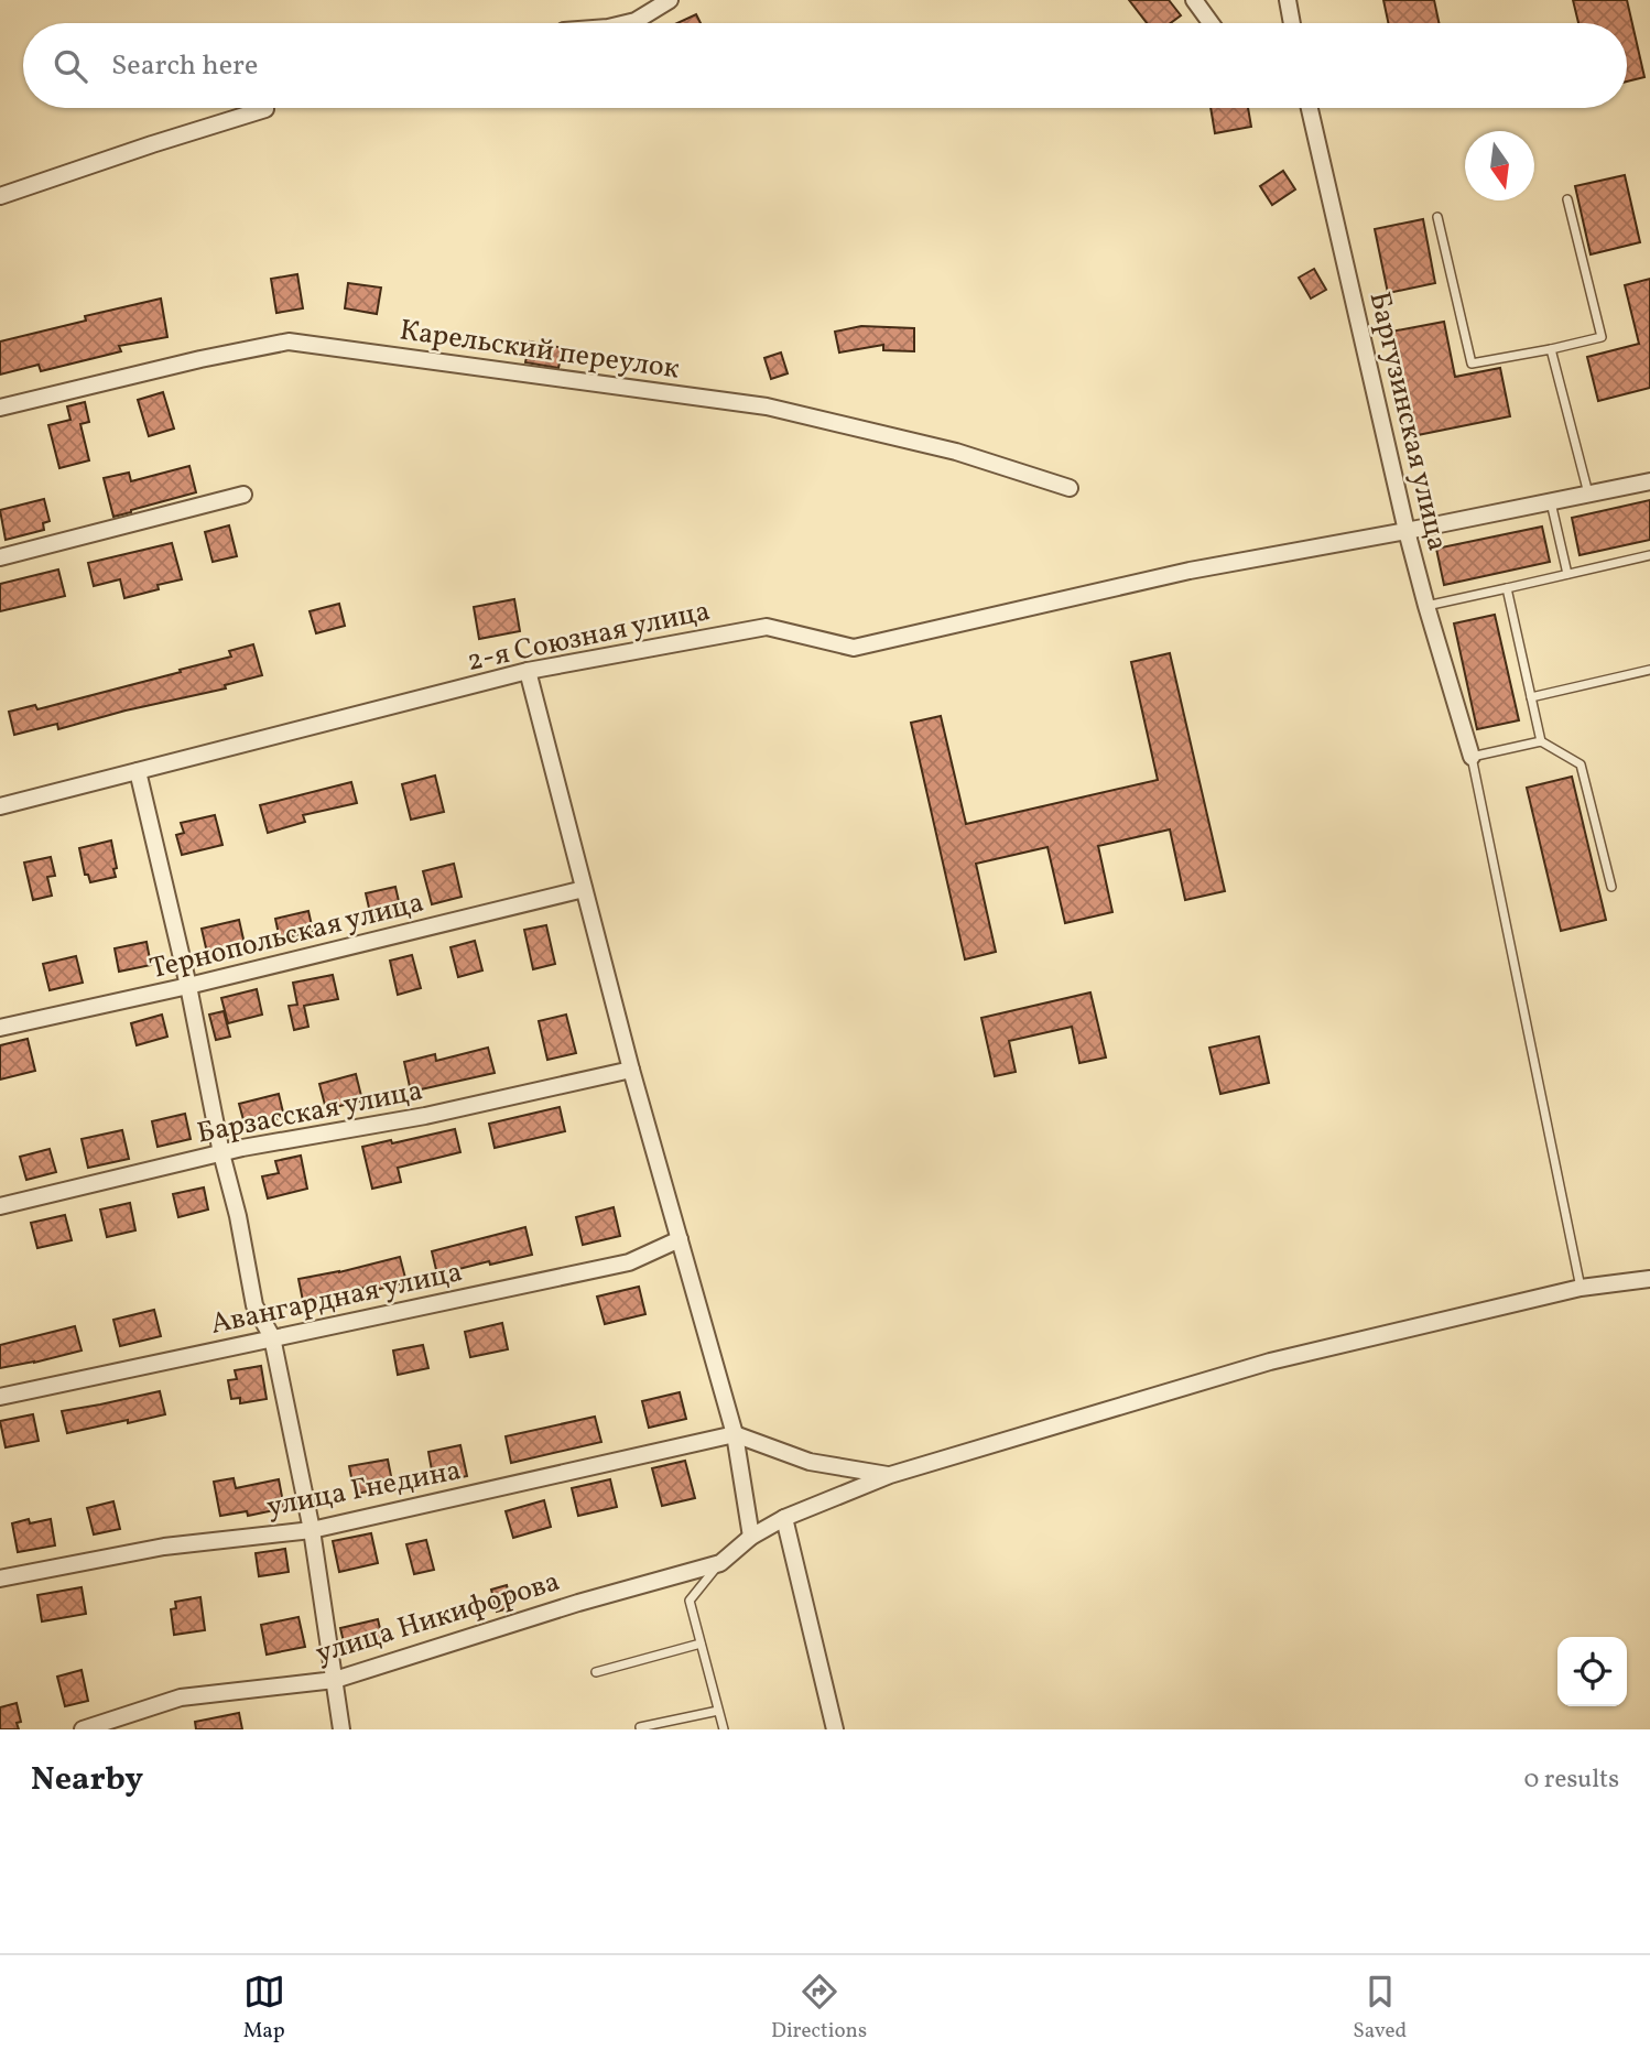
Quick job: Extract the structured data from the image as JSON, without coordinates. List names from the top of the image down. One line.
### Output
{"streets":{"street":["Карельский переулок","Баргузинская улица","2-я Союзная улица","Тернопольская улица","Барзасская улица","Авангардная улица","улица Гнедина","улица Никифорова"]},"crossings":[["Баргузинская улица","2-я Союзная улица"]],"north":"bottom","page":{"search":"Search here","heading":["Nearby","0 results"],"nav":["Map","Directions","Saved"]}}
